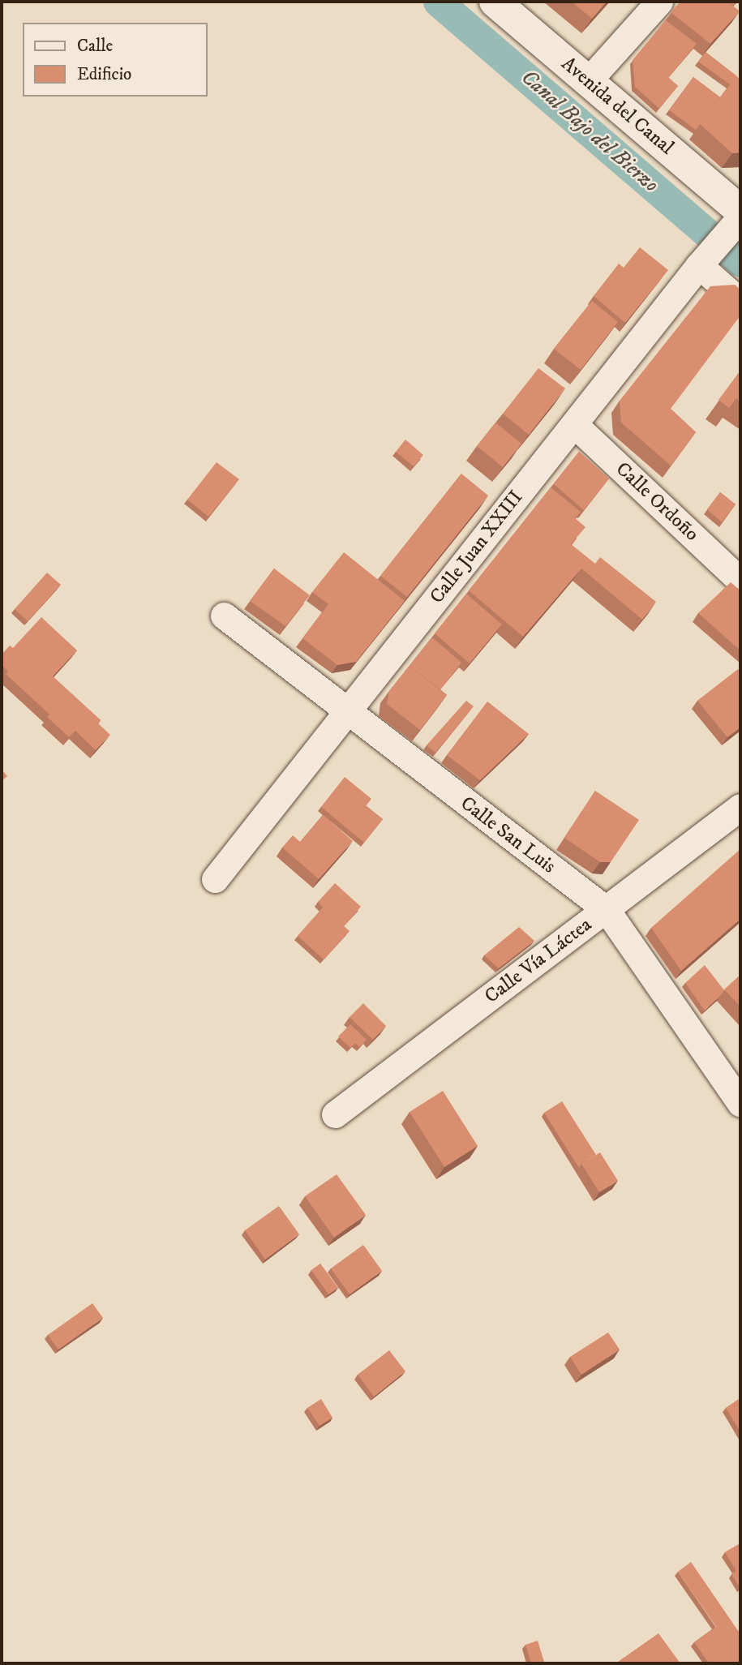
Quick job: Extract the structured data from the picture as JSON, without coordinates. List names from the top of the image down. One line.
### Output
{"streets":{"street":["Avenida del Canal","Calle Ordoño","Calle Juan XXIII","Calle San Luis","Calle Vía Láctea"]},"crossings":[["Avenida del Canal","Calle Juan XXIII"],["Calle Ordoño","Calle Juan XXIII"],["Calle Juan XXIII","Calle San Luis"],["Calle San Luis","Calle Vía Láctea"]],"water":["Canal Bajo del Bierzo"],"legend":["Calle","Edificio"]}
